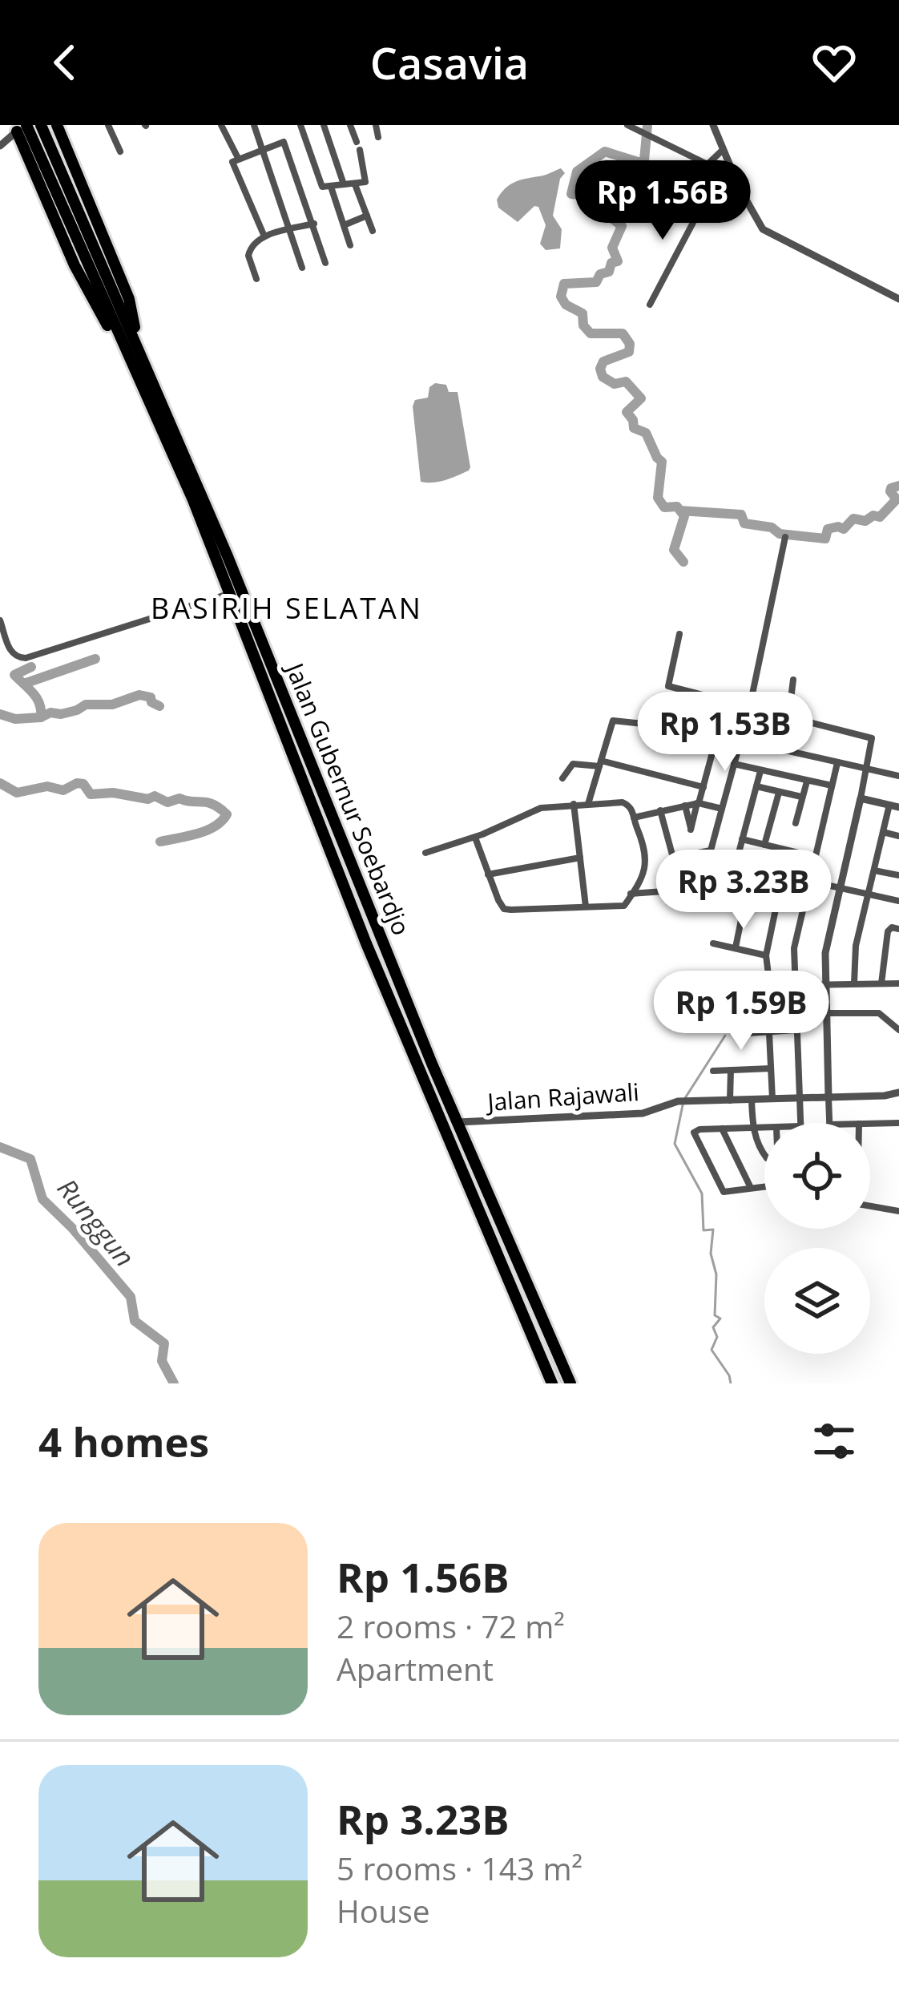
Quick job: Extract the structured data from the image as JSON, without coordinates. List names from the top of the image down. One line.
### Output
{"streets":{"highway":["Jalan Gubernur Soebardjo"],"street":["Jalan Rajawali"]},"crossings":[["Jalan Gubernur Soebardjo","Jalan Rajawali"]],"districts":["BASIRIH SELATAN"],"water":["Runggun"],"page":{"header":"Casavia","price":["Rp 1.56B","Rp 1.53B","Rp 3.23B","Rp 1.59B"],"heading":"4 homes","list":[{"name":"Rp 1.56B","note":"2 rooms · 72 m² · Apartment"},{"name":"Rp 3.23B","note":"5 rooms · 143 m² · House"}]}}
